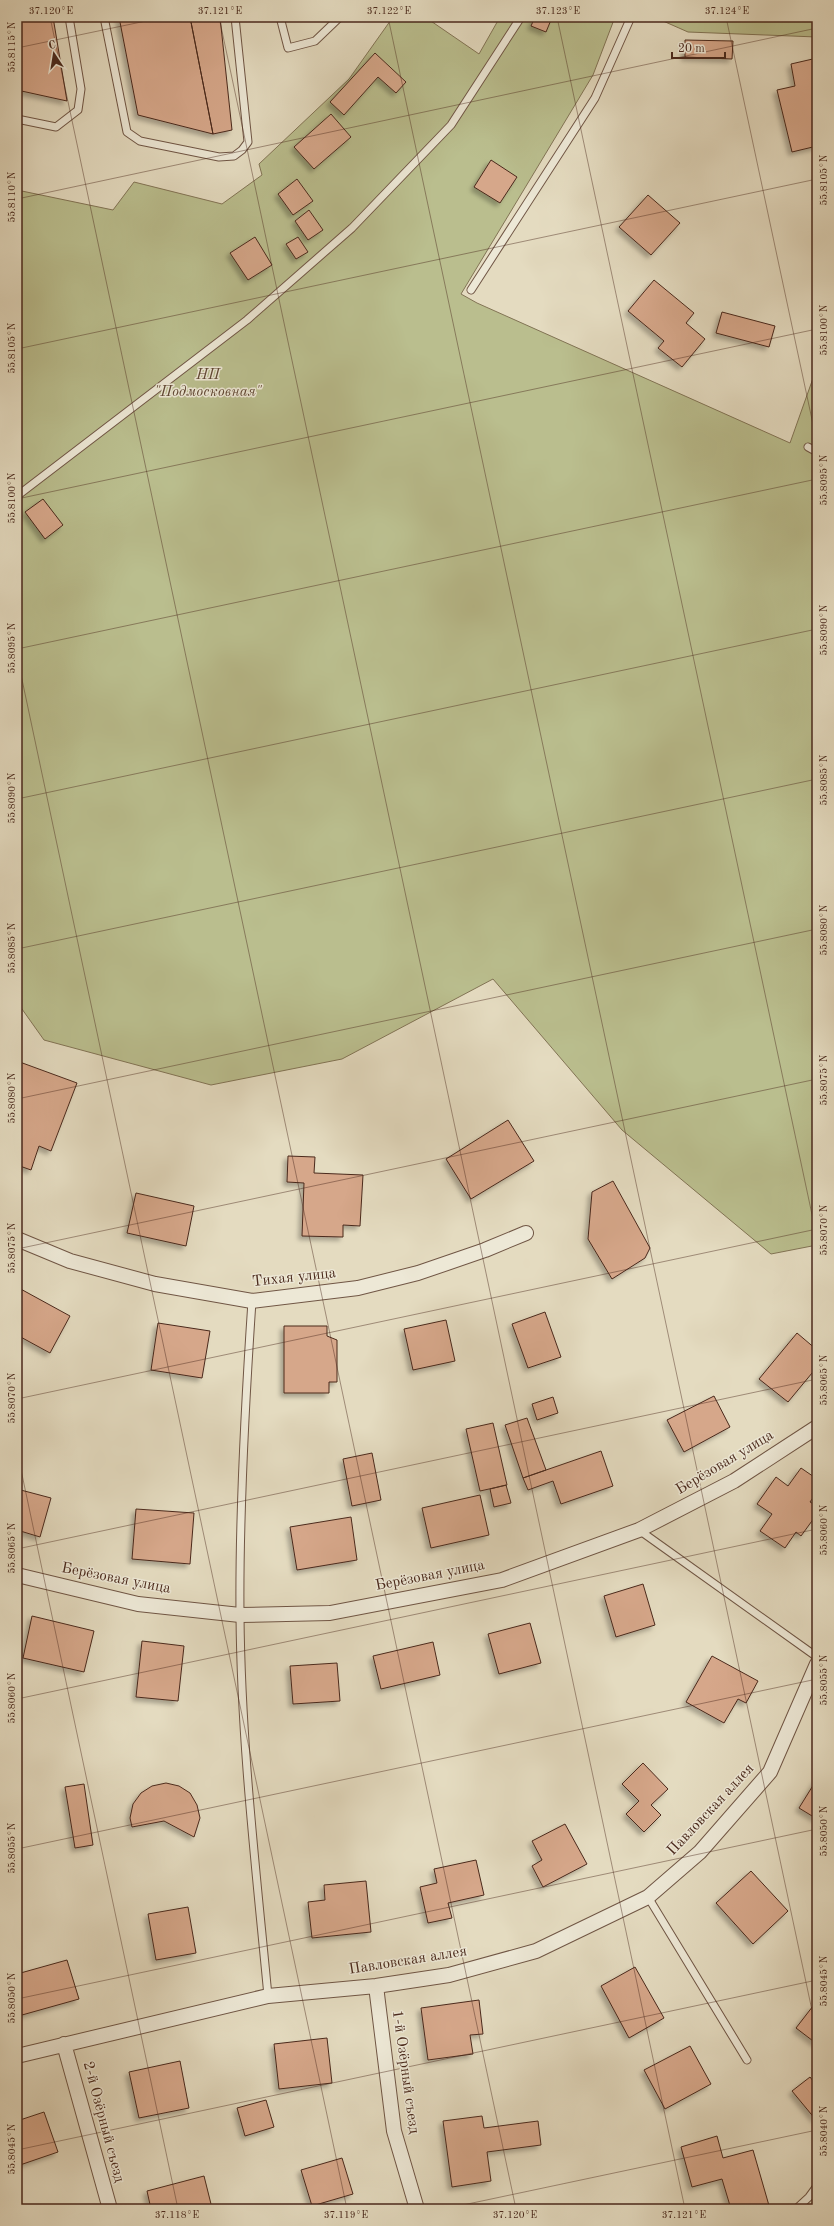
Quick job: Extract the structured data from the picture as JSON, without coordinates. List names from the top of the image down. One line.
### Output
{"streets":{"street":["Тихая улица","Берёзовая улица","Павловская аллея","1-й Озёрный съезд","2-й Озёрный съезд"]},"crossings":[["Павловская аллея","1-й Озёрный съезд"],["Павловская аллея","2-й Озёрный съезд"]],"parks":["НП \"Подмосковная\""],"scale_bar":"20 m","north":"top","coordinates":["37.120°E","37.121°E","37.122°E","37.123°E","37.124°E","55.8115°N","55.8105°N","55.8110°N","55.8100°N","55.8095°N","55.8090°N","55.8085°N","55.8080°N","55.8075°N","55.8070°N","55.8065°N","55.8060°N","55.8055°N","55.8050°N","55.8045°N","55.8040°N","37.118°E","37.119°E"]}
